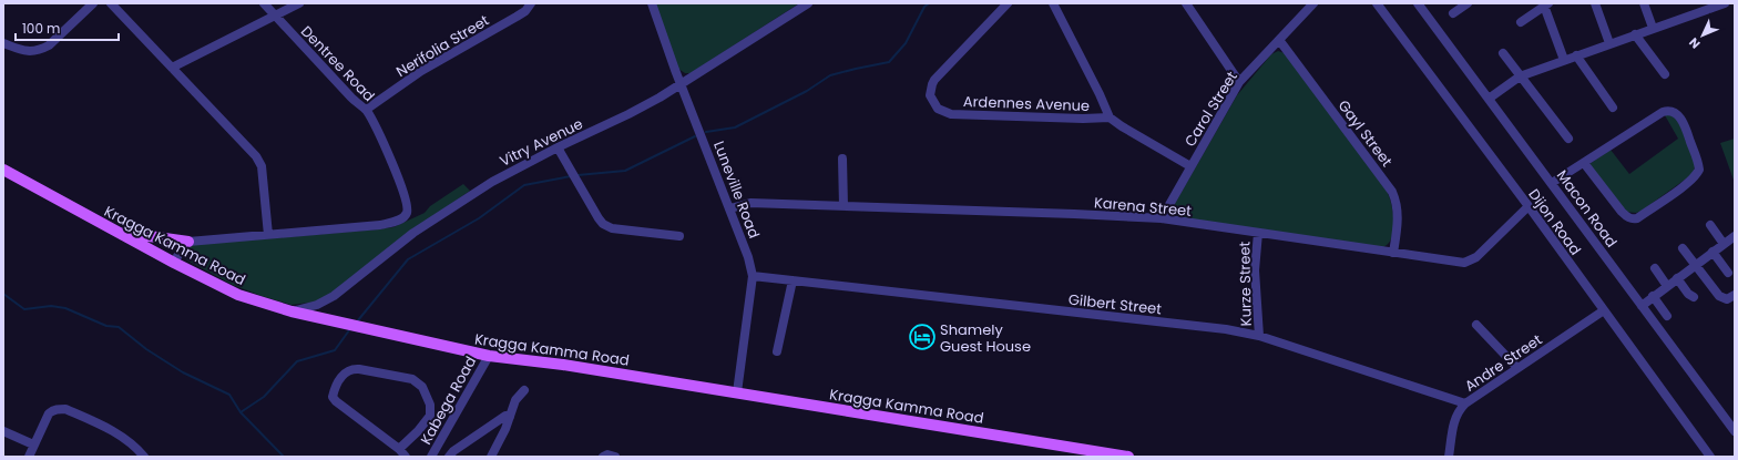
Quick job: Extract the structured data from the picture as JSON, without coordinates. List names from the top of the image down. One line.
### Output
{"streets":{"main road":["Kragga Kamma Road"],"street":["Nerifolia Street","Dentree Road","Ardennes Avenue","Carol Street","Gayl Street","Vitry Avenue","Luneville Road","Karena Street","Macon Road","Dijon Road","Kurze Street","Gilbert Street","Andre Street","Kabega Road"]},"crossings":[["Nerifolia Street","Dentree Road"],["Carol Street","Gayl Street"],["Carol Street","Karena Street"],["Gayl Street","Karena Street"],["Vitry Avenue","Luneville Road"],["Vitry Avenue","Kragga Kamma Road"],["Luneville Road","Karena Street"],["Luneville Road","Kragga Kamma Road"],["Luneville Road","Gilbert Street"],["Karena Street","Dijon Road"],["Karena Street","Kurze Street"],["Dijon Road","Andre Street"],["Kragga Kamma Road","Kabega Road"],["Kurze Street","Gilbert Street"],["Gilbert Street","Andre Street"]],"places":{"hotel":["Shamely Guest House"]},"scale_bar":"100 m","north":"bottom left"}
